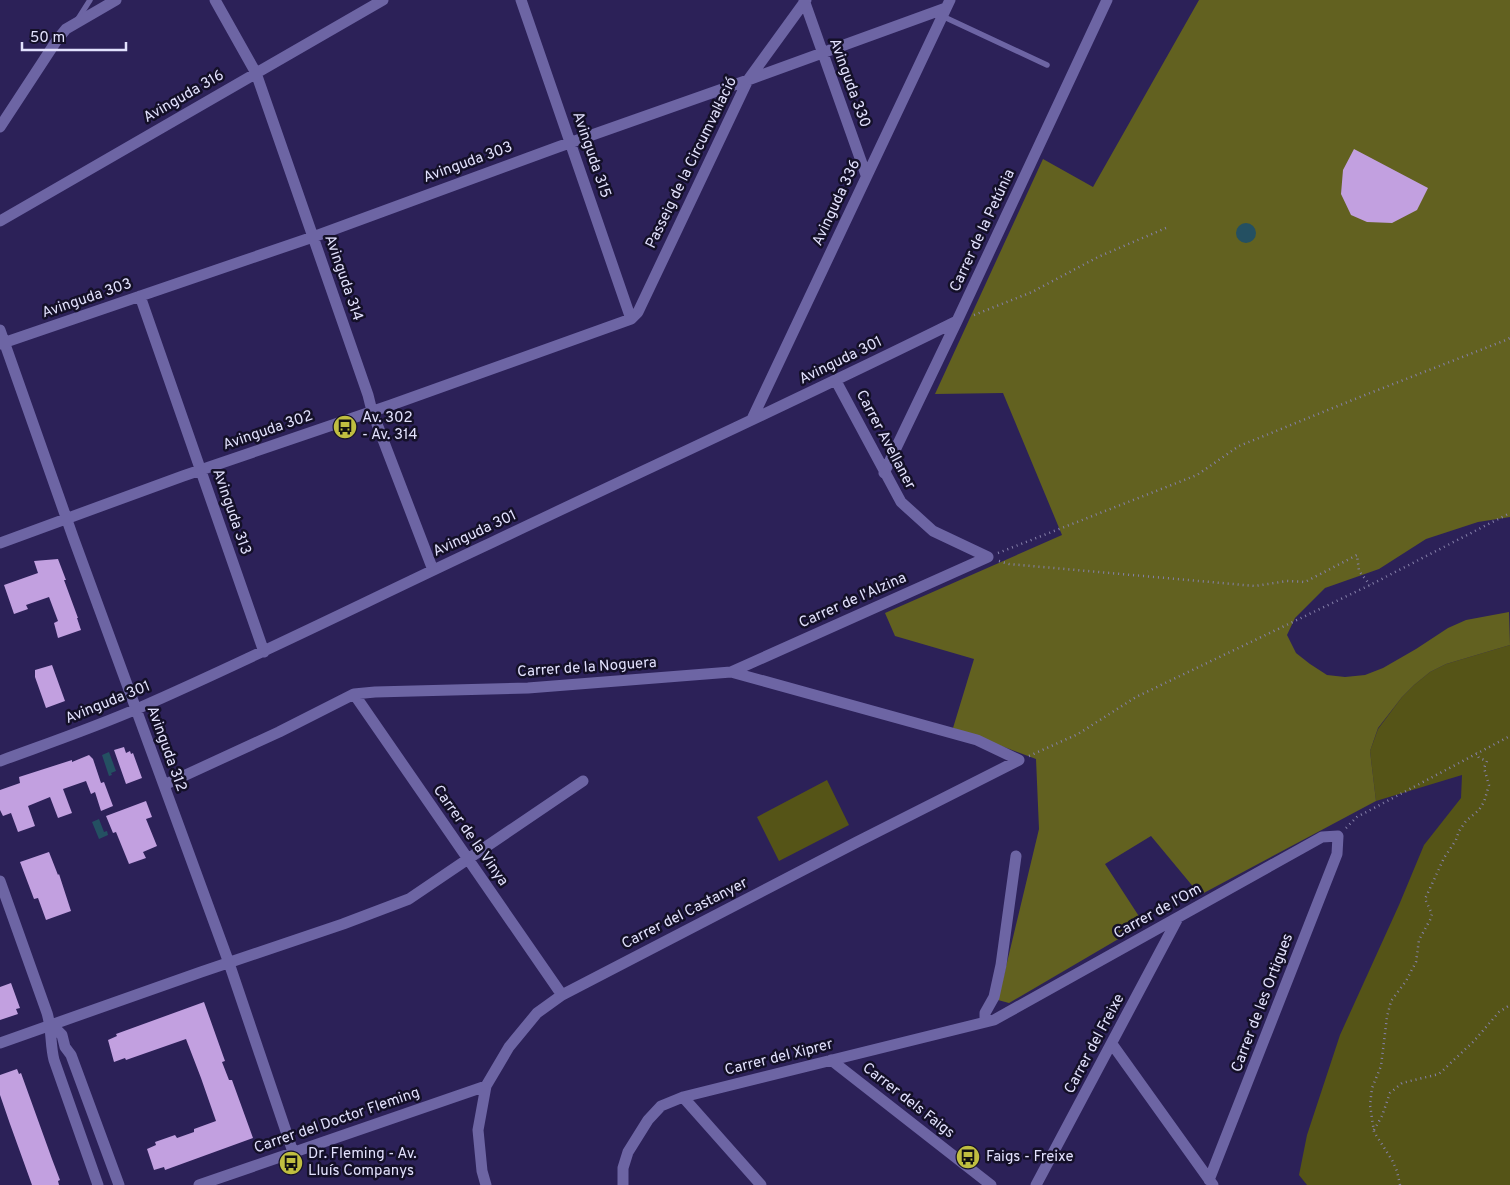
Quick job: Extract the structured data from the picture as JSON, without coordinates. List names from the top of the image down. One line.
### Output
{"streets":{"street":["Avinguda 330","Avinguda 316","Avinguda 315","Avinguda 303","Passeig de la Circumval·lació","Avinguda 336","Carrer de la Petúnia","Avinguda 314","Avinguda 301","Avinguda 302","Carrer Avellaner","Avinguda 313","Carrer de l'Alzina","Carrer de la Noguera","Avinguda 312","Carrer de la Vinya","Carrer de l'Om","Carrer del Castanyer","Carrer de les Ortigues","Carrer del Freixe","Carrer del Xiprer","Carrer dels Faigs","Carrer del Doctor Fleming"]},"crossings":[["Avinguda 330","Avinguda 303"],["Avinguda 330","Passeig de la Circumval·lació"],["Avinguda 330","Avinguda 336"],["Avinguda 316","Avinguda 314"],["Avinguda 315","Avinguda 303"],["Avinguda 315","Passeig de la Circumval·lació"],["Avinguda 315","Avinguda 302"],["Avinguda 303","Passeig de la Circumval·lació"],["Avinguda 303","Avinguda 336"],["Avinguda 303","Avinguda 314"],["Avinguda 303","Avinguda 313"],["Avinguda 303","Avinguda 312"],["Passeig de la Circumval·lació","Avinguda 302"],["Avinguda 336","Avinguda 301"],["Carrer de la Petúnia","Avinguda 301"],["Carrer de la Petúnia","Carrer Avellaner"],["Avinguda 314","Avinguda 301"],["Avinguda 314","Avinguda 302"],["Avinguda 301","Carrer Avellaner"],["Avinguda 301","Avinguda 313"],["Avinguda 301","Avinguda 312"],["Avinguda 302","Avinguda 313"],["Avinguda 302","Avinguda 312"],["Carrer Avellaner","Carrer de l'Alzina"],["Carrer de l'Alzina","Carrer de la Noguera"],["Carrer de la Noguera","Avinguda 312"],["Carrer de la Noguera","Carrer de la Vinya"],["Carrer de la Noguera","Carrer del Castanyer"],["Avinguda 312","Carrer del Doctor Fleming"],["Carrer de la Vinya","Carrer del Castanyer"],["Carrer de l'Om","Carrer de les Ortigues"],["Carrer de l'Om","Carrer del Freixe"],["Carrer de l'Om","Carrer del Xiprer"],["Carrer del Castanyer","Carrer del Doctor Fleming"],["Carrer del Xiprer","Carrer dels Faigs"]],"places":{"bus stop":["Av. 302 - Av. 314","Faigs - Freixe","Dr. Fleming - Av. Lluís Companys"]},"scale_bar":"50 m"}
